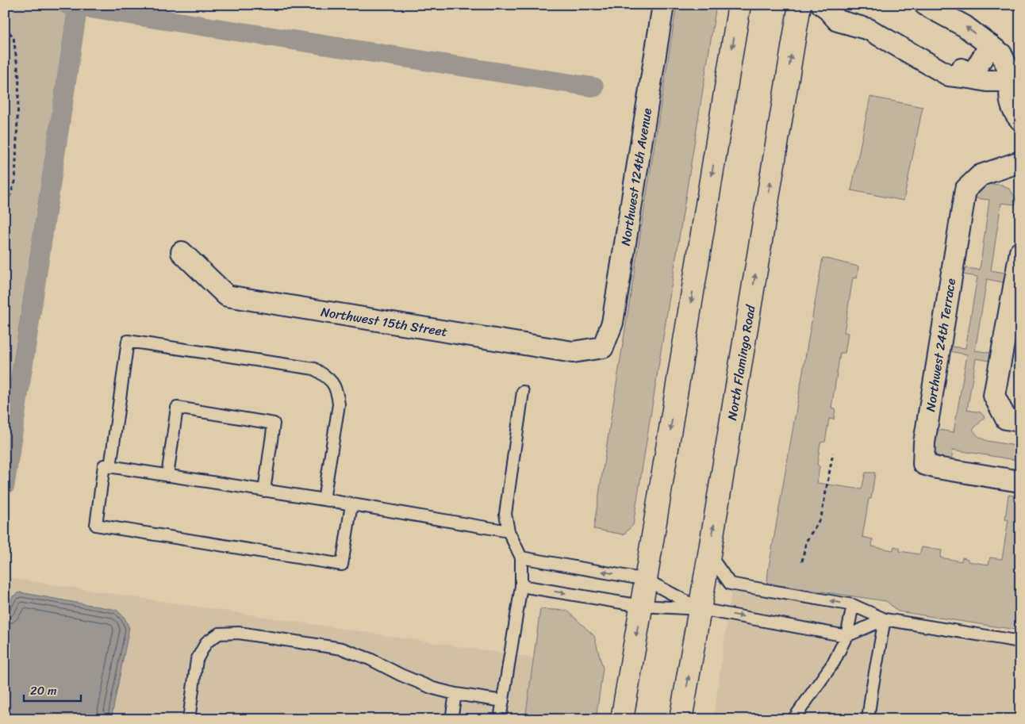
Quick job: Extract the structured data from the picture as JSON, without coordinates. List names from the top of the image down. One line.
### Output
{"streets":{"highway":["North Flamingo Road"],"street":["Northwest 124th Avenue","Northwest 15th Street","Northwest 24th Terrace"]},"crossings":[["Northwest 124th Avenue","Northwest 15th Street"]],"scale_bar":"20 m"}
